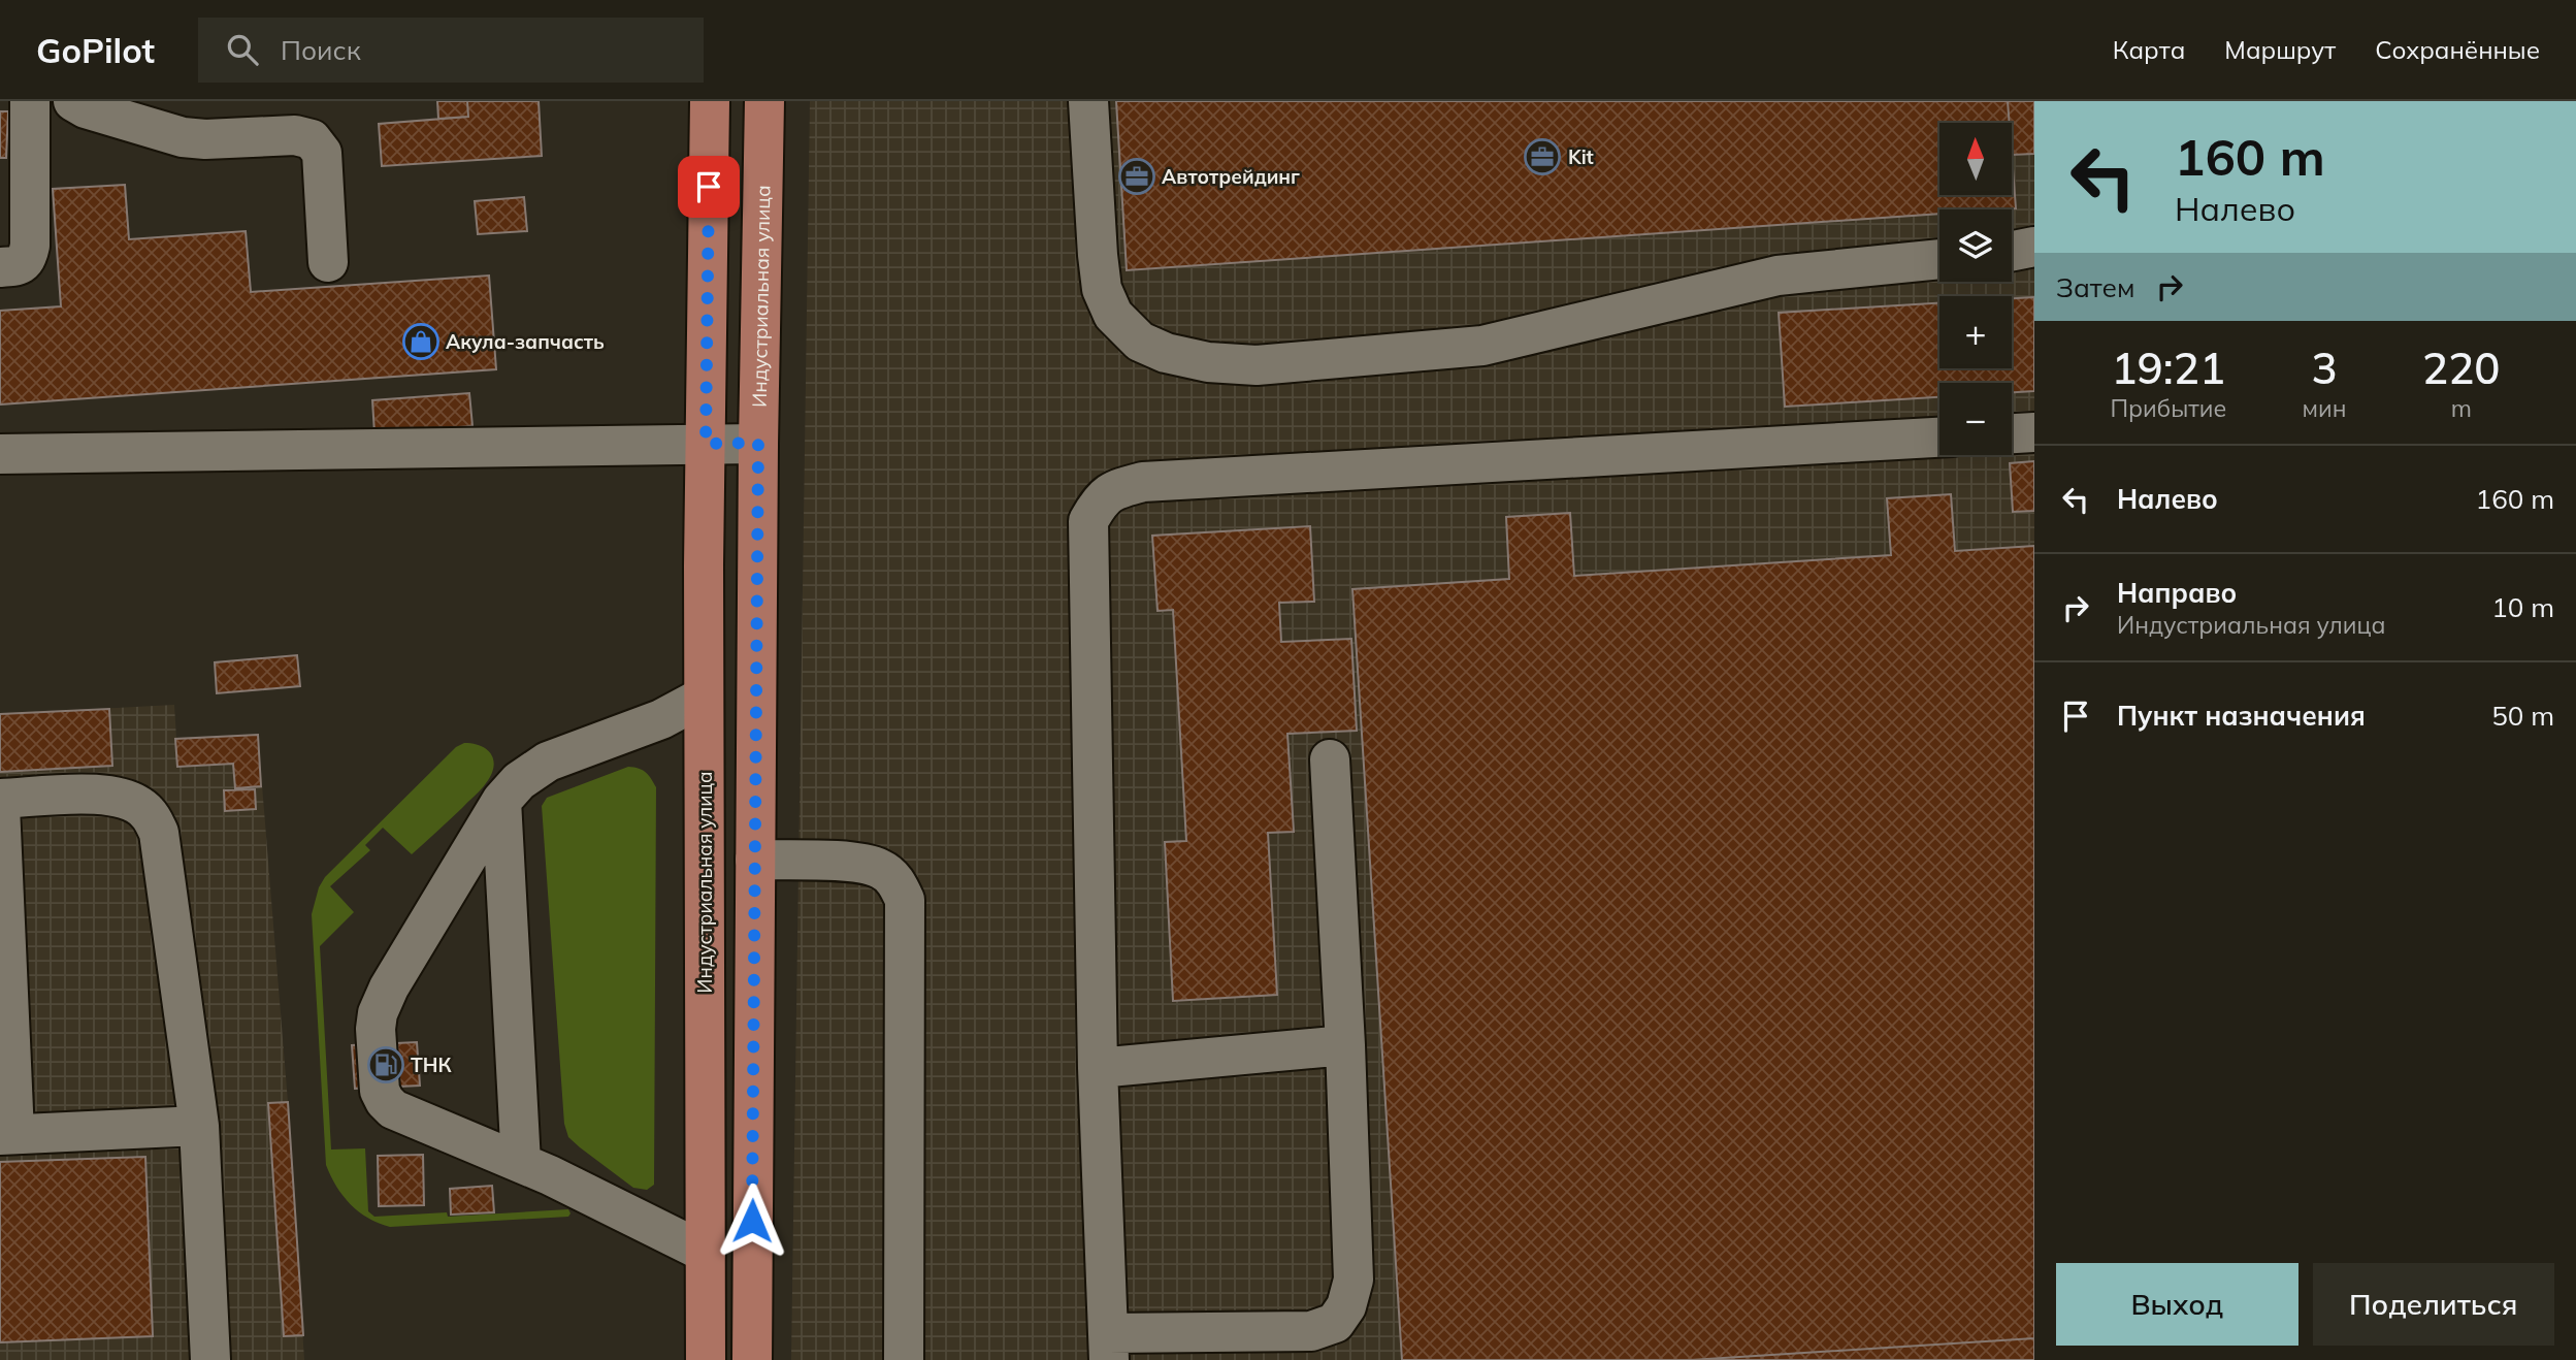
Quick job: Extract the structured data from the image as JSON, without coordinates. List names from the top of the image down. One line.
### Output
{"streets":{"main road":["Индустриальная улица"]},"places":{"office":["Kit","Автотрейдинг"],"shop":["Акула-запчасть"],"fuel station":["ТНК"]},"north":"top","page":{"header":"GoPilot","search":"Поиск","nav":["Карта","Маршрут","Сохранённые"],"turn":["160 m","Налево"],"map_buttons":["+","−"],"then":"Затем","eta":["19:21","Прибытие","3","мин","220","m"],"list":[{"name":"Налево","value":"160 m"},{"name":"Направо","note":"Индустриальная улица","value":"10 m"},{"name":"Пункт назначения","value":"50 m"}],"buttons":["Выход","Поделиться"]}}
